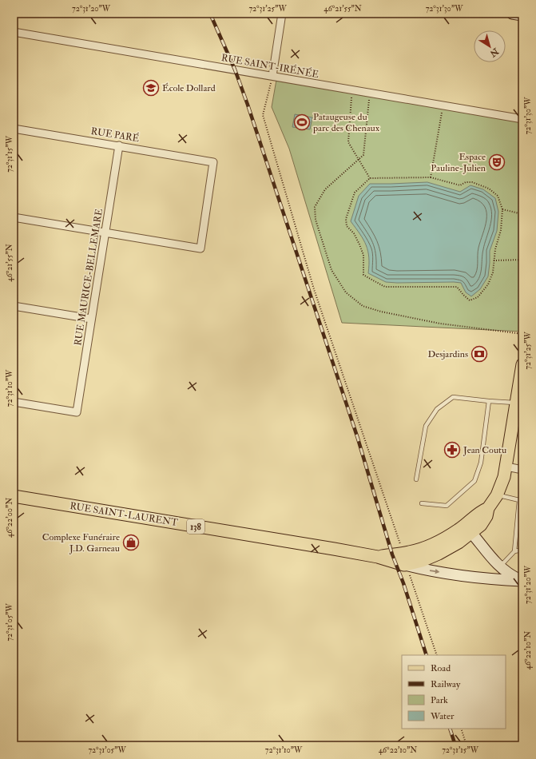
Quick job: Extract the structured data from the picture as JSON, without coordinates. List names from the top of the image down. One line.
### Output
{"streets":{"main road":["RUE SAINT-LAURENT","138"],"street":["RUE SAINT-IRÉNÉE","RUE PARÉ","RUE MAURICE-BELLEMARE"]},"crossings":[["RUE PARÉ","RUE MAURICE-BELLEMARE"]],"places":{"school or university":["École Dollard"],"sports":["Pataugeuse du parc des Chenaux"],"theatre":["Espace Pauline-Julien"],"bank":["Desjardins"],"pharmacy":["Jean Coutu"],"shop":["Complexe Funéraire J.D. Garneau"]},"legend":["Road","Railway","Park","Water"],"north":"bottom right","coordinates":["72°31'20\"W","72°31'25\"W","46°21'55\"N","72°31'30\"W","72°31'15\"W","72°31'10\"W","46°22'00\"N","72°31'05\"W","46°22'10\"N"]}
